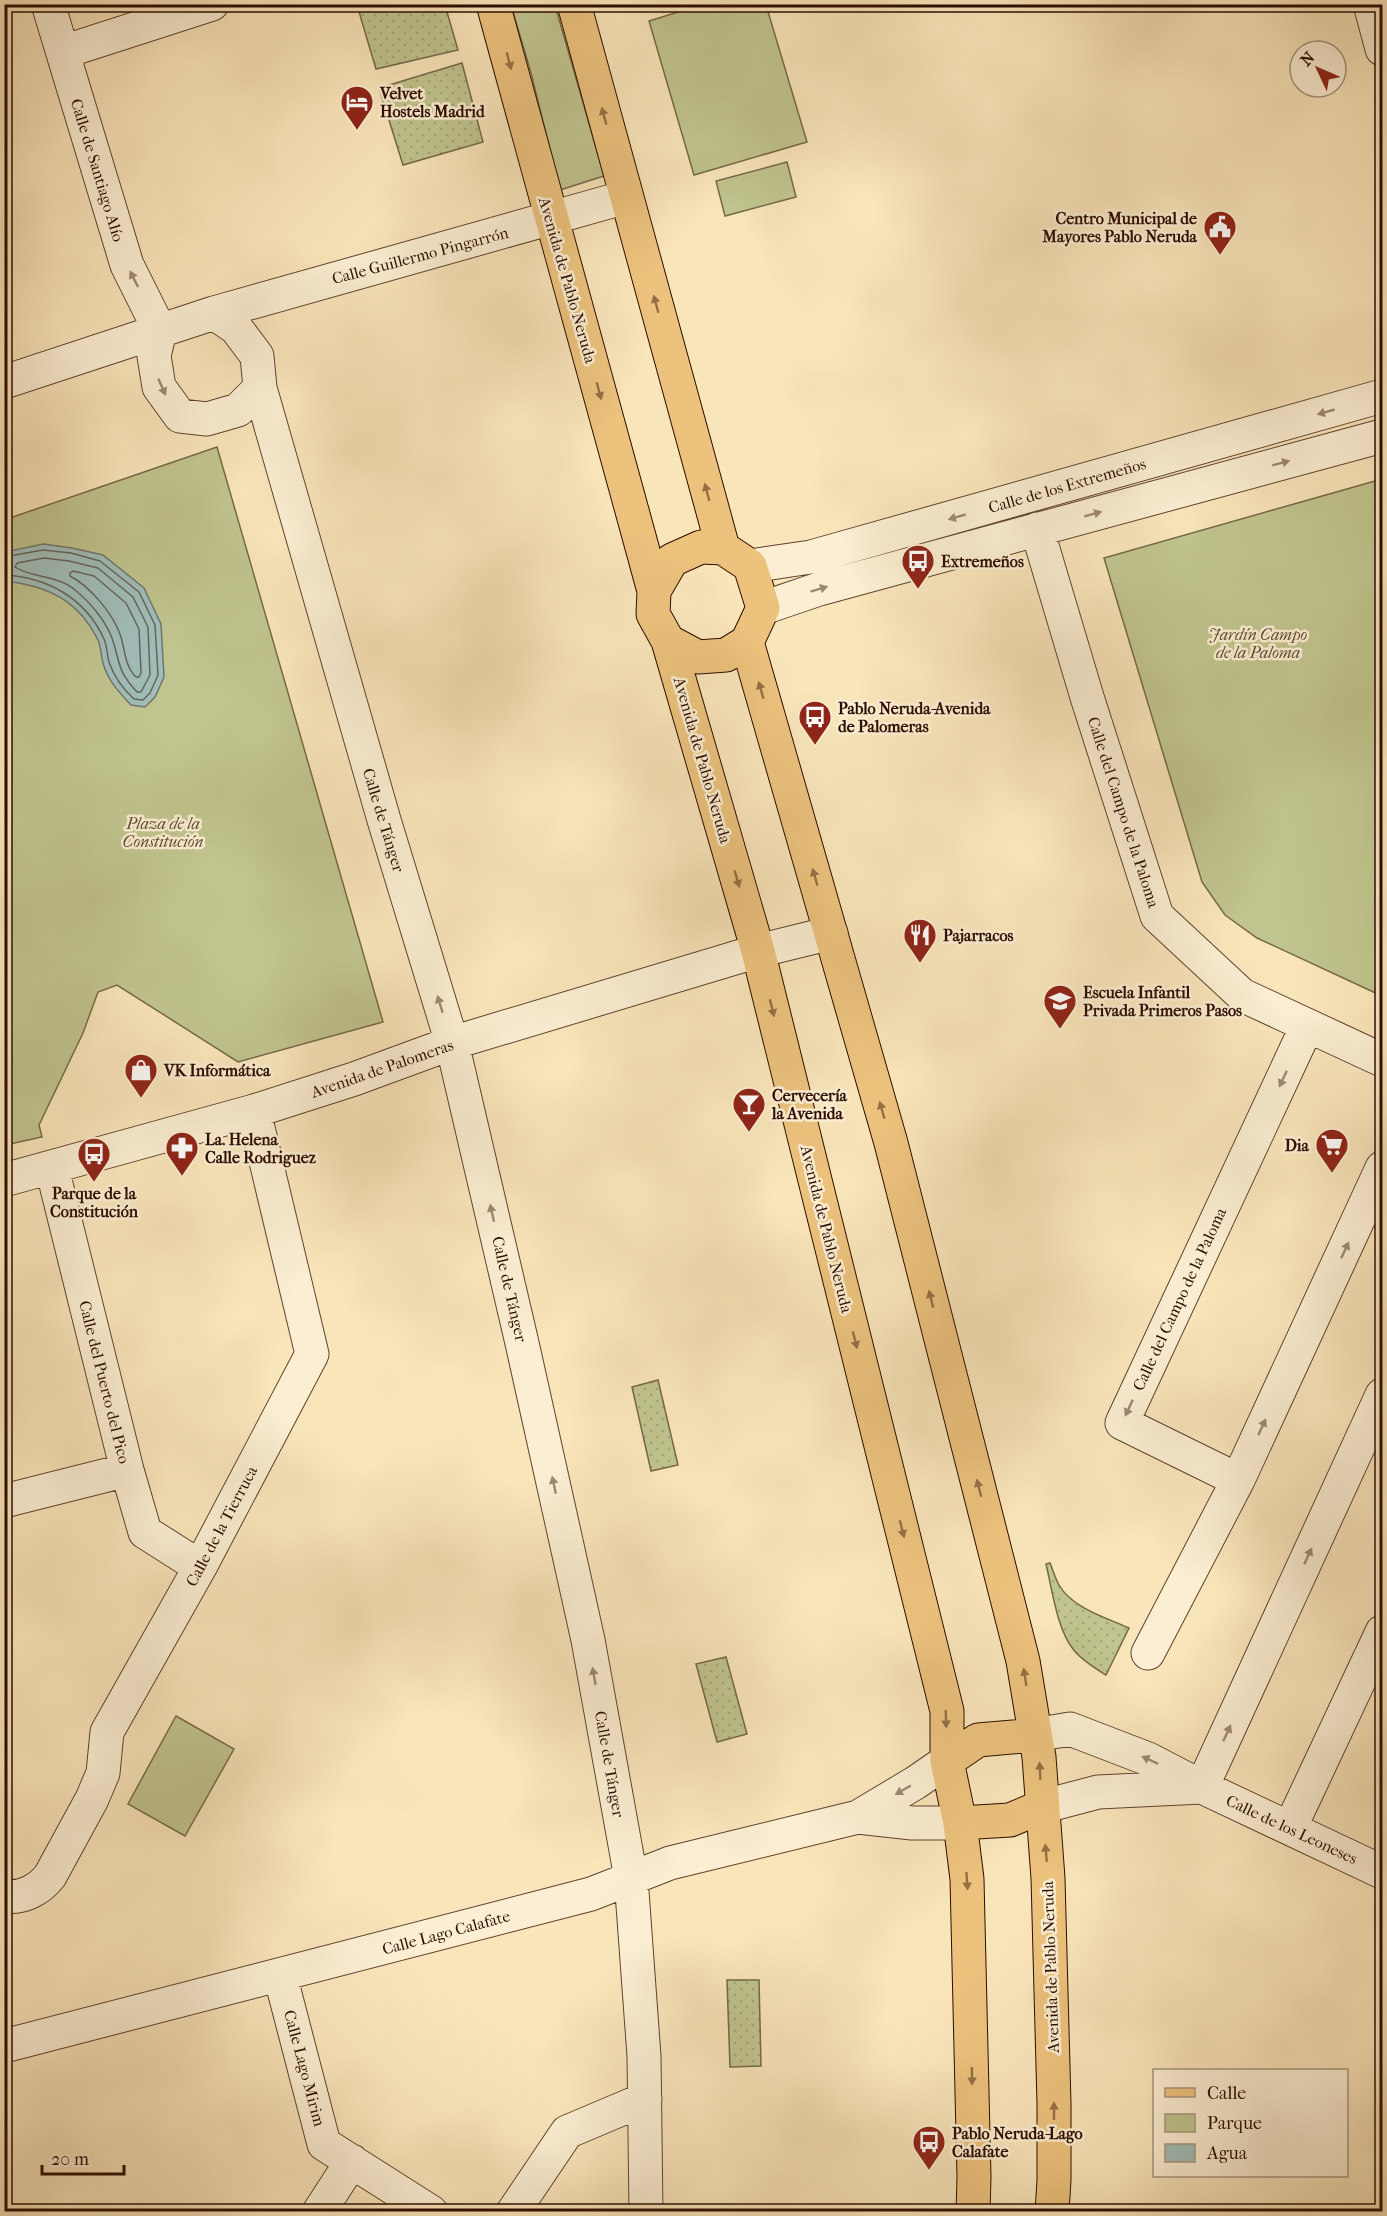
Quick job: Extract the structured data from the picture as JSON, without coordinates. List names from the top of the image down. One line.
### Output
{"streets":{"main road":["Avenida de Pablo Neruda"],"street":["Calle de Santiago Alío","Calle Guillermo Pingarrón","Calle de los Extremeños","Calle del Campo de la Paloma","Calle de Tánger","Avenida de Palomeras","Calle del Puerto del Pico","Calle de la Tierruca","Calle de los Leoneses","Calle Lago Calafate","Calle Lago Mirim"]},"crossings":[["Calle de Santiago Alío","Calle Guillermo Pingarrón"],["Calle de Santiago Alío","Calle de Tánger"],["Calle Guillermo Pingarrón","Avenida de Pablo Neruda"],["Calle Guillermo Pingarrón","Calle de Tánger"],["Avenida de Pablo Neruda","Calle de los Extremeños"],["Avenida de Pablo Neruda","Avenida de Palomeras"],["Avenida de Pablo Neruda","Calle de los Leoneses"],["Avenida de Pablo Neruda","Calle Lago Calafate"],["Calle de los Extremeños","Calle del Campo de la Paloma"],["Calle de Tánger","Avenida de Palomeras"],["Calle de Tánger","Calle Lago Calafate"],["Avenida de Palomeras","Calle del Puerto del Pico"],["Avenida de Palomeras","Calle de la Tierruca"],["Calle del Puerto del Pico","Calle de la Tierruca"],["Calle Lago Calafate","Calle Lago Mirim"]],"one_way":["Calle de Santiago Alío","Calle de Tánger"],"parks":["Jardín Campo de la Paloma","Plaza de la Constitución"],"places":{"hotel":["Velvet Hostels Madrid"],"public building":["Centro Municipal de Mayores Pablo Neruda"],"bus stop":["Extremeños","Pablo Neruda-Avenida de Palomeras","Parque de la Constitución","Pablo Neruda-Lago Calafate"],"restaurant":["Pajarracos"],"school or university":["Escuela Infantil Privada Primeros Pasos"],"shop":["VK Informática"],"bar":["Cervecería la Avenida"],"supermarket":["Dia"],"pharmacy":["La. Helena Calle Rodriguez"]},"legend":["Calle","Parque","Agua"],"scale_bar":"20 m","north":"top left"}
